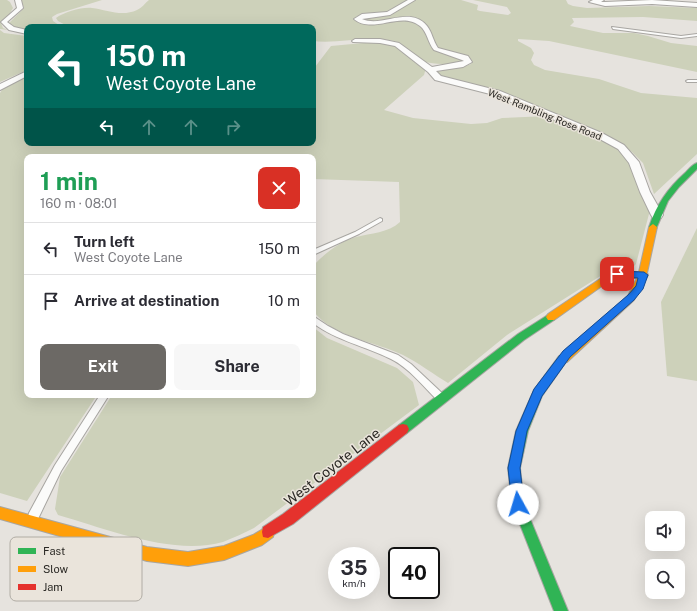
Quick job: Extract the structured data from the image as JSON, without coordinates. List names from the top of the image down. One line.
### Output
{"streets":{"street":["West Rambling Rose Road","West Coyote Lane"]},"legend":["Fast","Slow","Jam"],"page":{"turn":["150 m","West Coyote Lane"],"heading":["1 min","160 m · 08:01"],"list":[{"name":"Turn left","note":"West Coyote Lane","value":"150 m"},{"name":"Arrive at destination","value":"10 m"}],"buttons":["Exit","Share"],"speed":"35 km/h","limit":"40"}}
